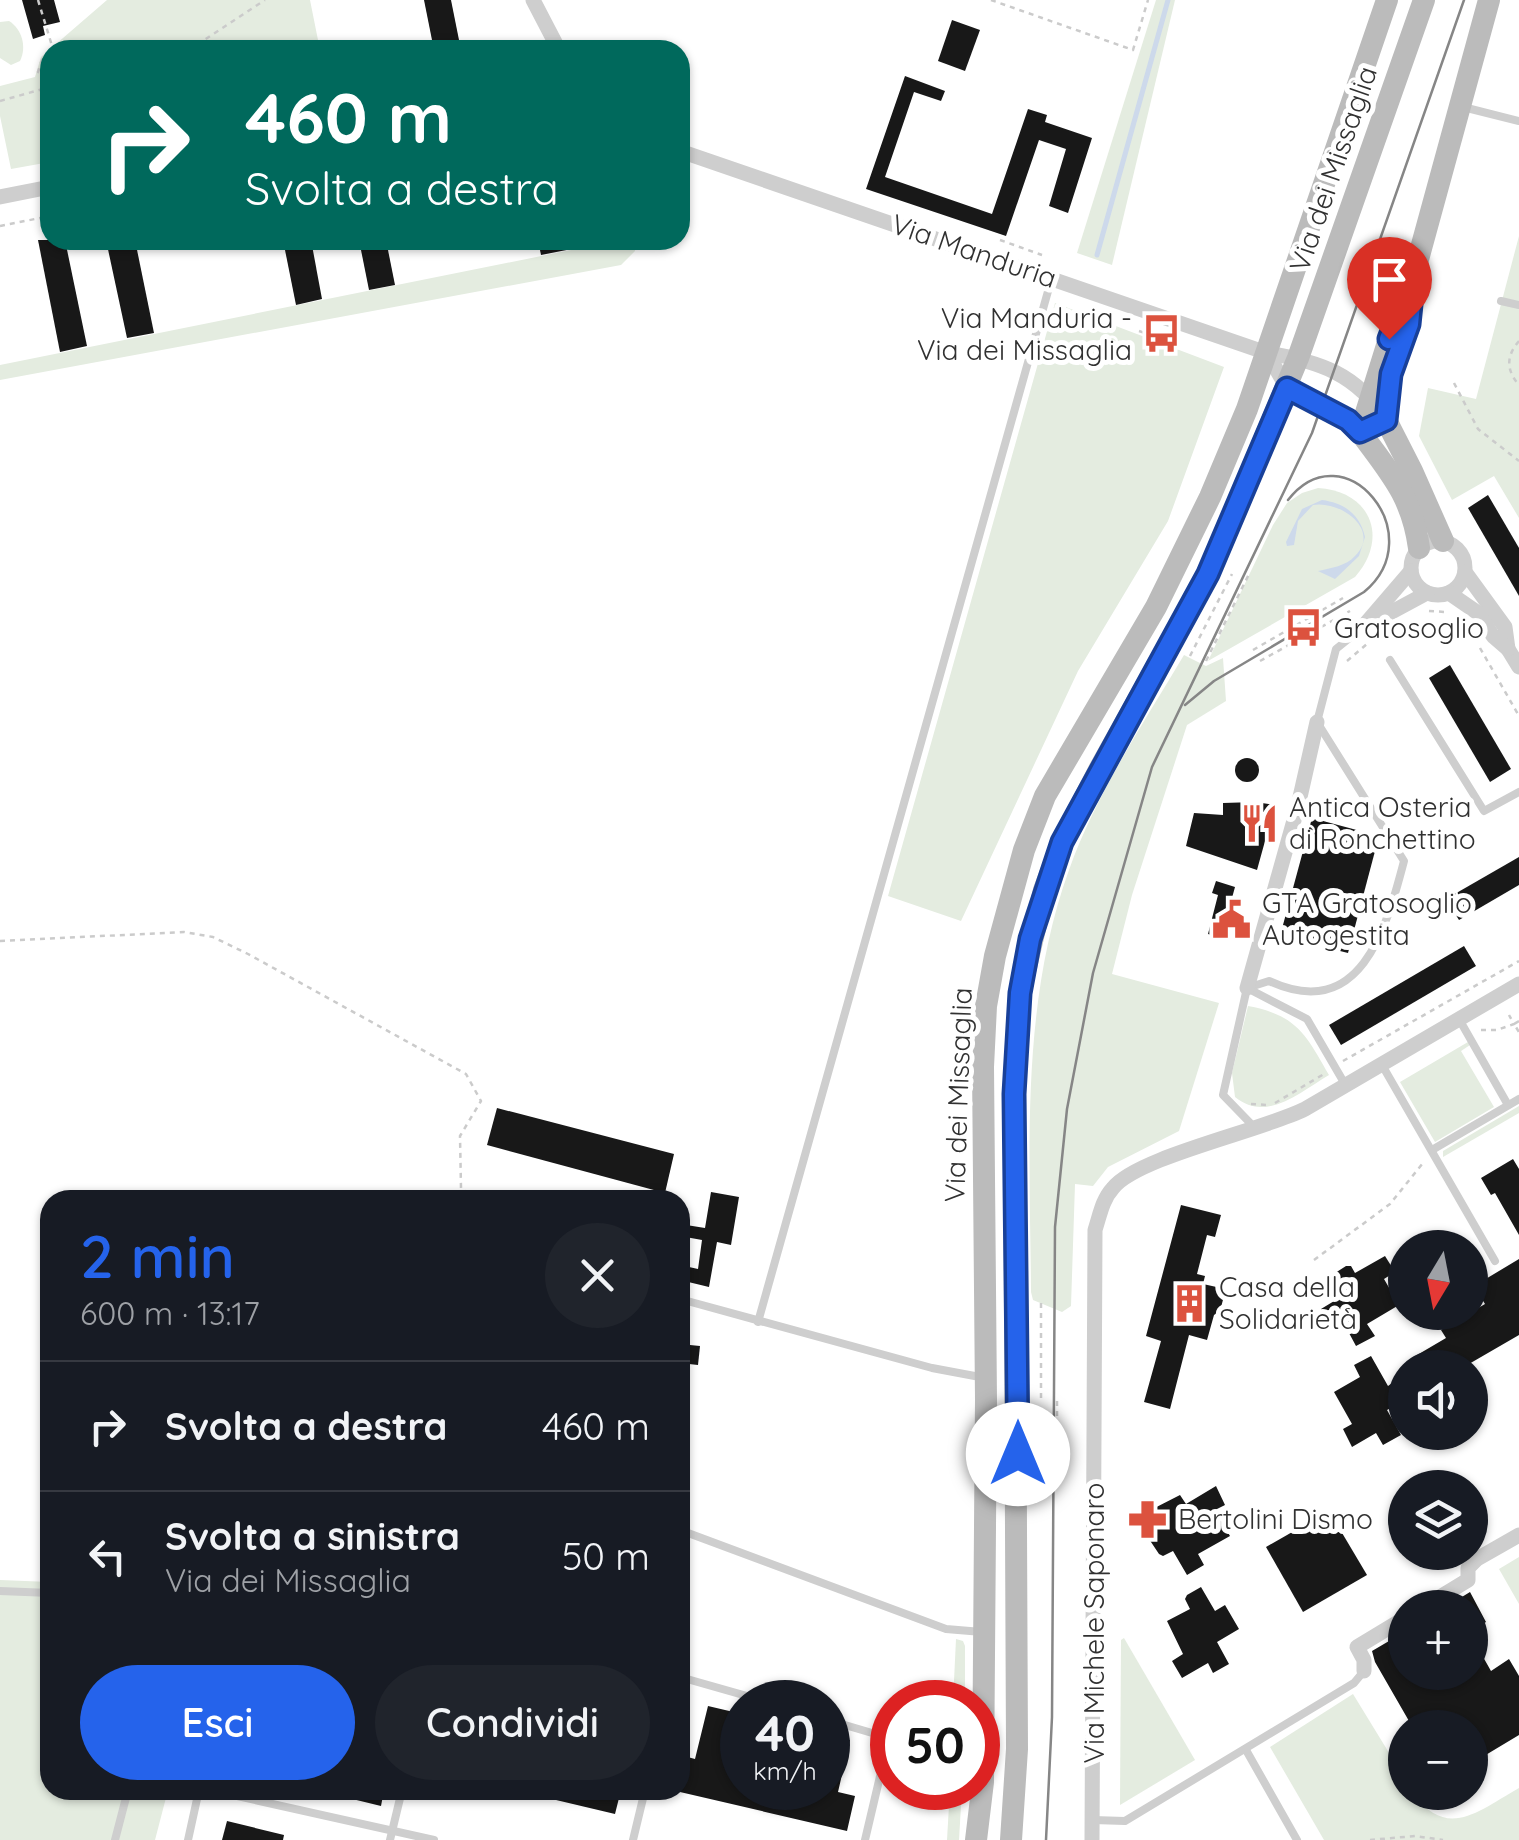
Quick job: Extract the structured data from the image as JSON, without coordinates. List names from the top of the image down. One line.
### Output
{"streets":{"main road":["Via dei Missaglia"],"street":["Via Manduria","Via Michele Saponaro"]},"crossings":[["Via dei Missaglia","Via Manduria"]],"places":{"bus stop":["Via Manduria - Via dei Missaglia","Gratosoglio"],"restaurant":["Antica Osteria di Ronchettino"],"public building":["GTA Gratosoglio Autogestita"],"building":["Casa della Solidarietà"],"pharmacy":["Bertolini Dismo"]},"north":"bottom","page":{"turn":["460 m","Svolta a destra"],"heading":["2 min","600 m · 13:17"],"map_buttons":["+","−"],"list":[{"name":"Svolta a destra","value":"460 m"},{"name":"Svolta a sinistra","note":"Via dei Missaglia","value":"50 m"}],"buttons":["Esci","Condividi"],"speed":"40 km/h","limit":"50"}}
